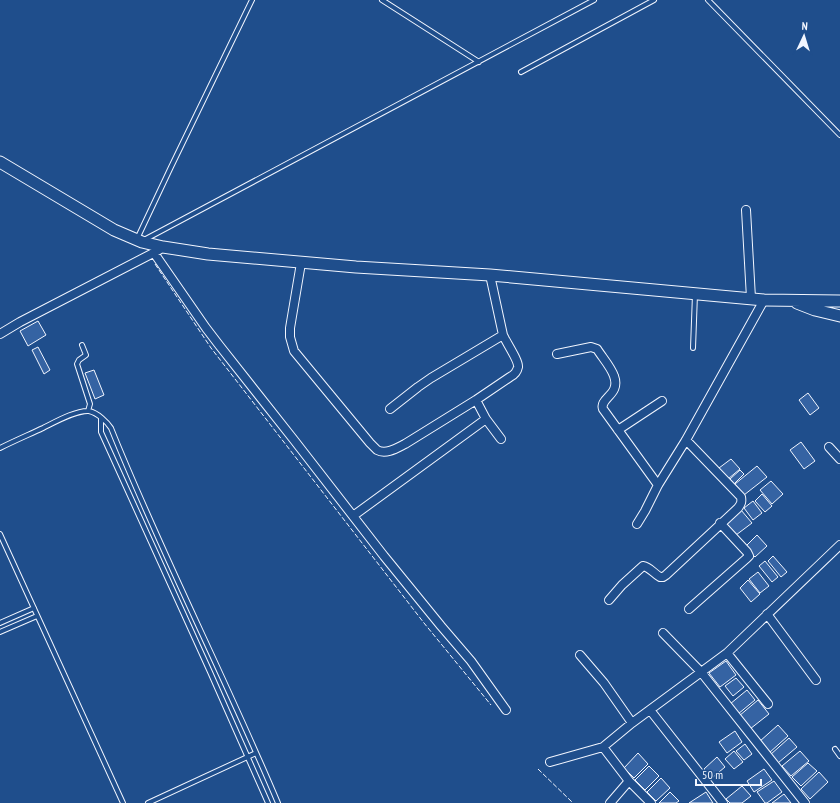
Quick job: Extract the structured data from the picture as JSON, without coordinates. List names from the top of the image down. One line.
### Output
{"scale_bar":"50 m","north":"top"}
